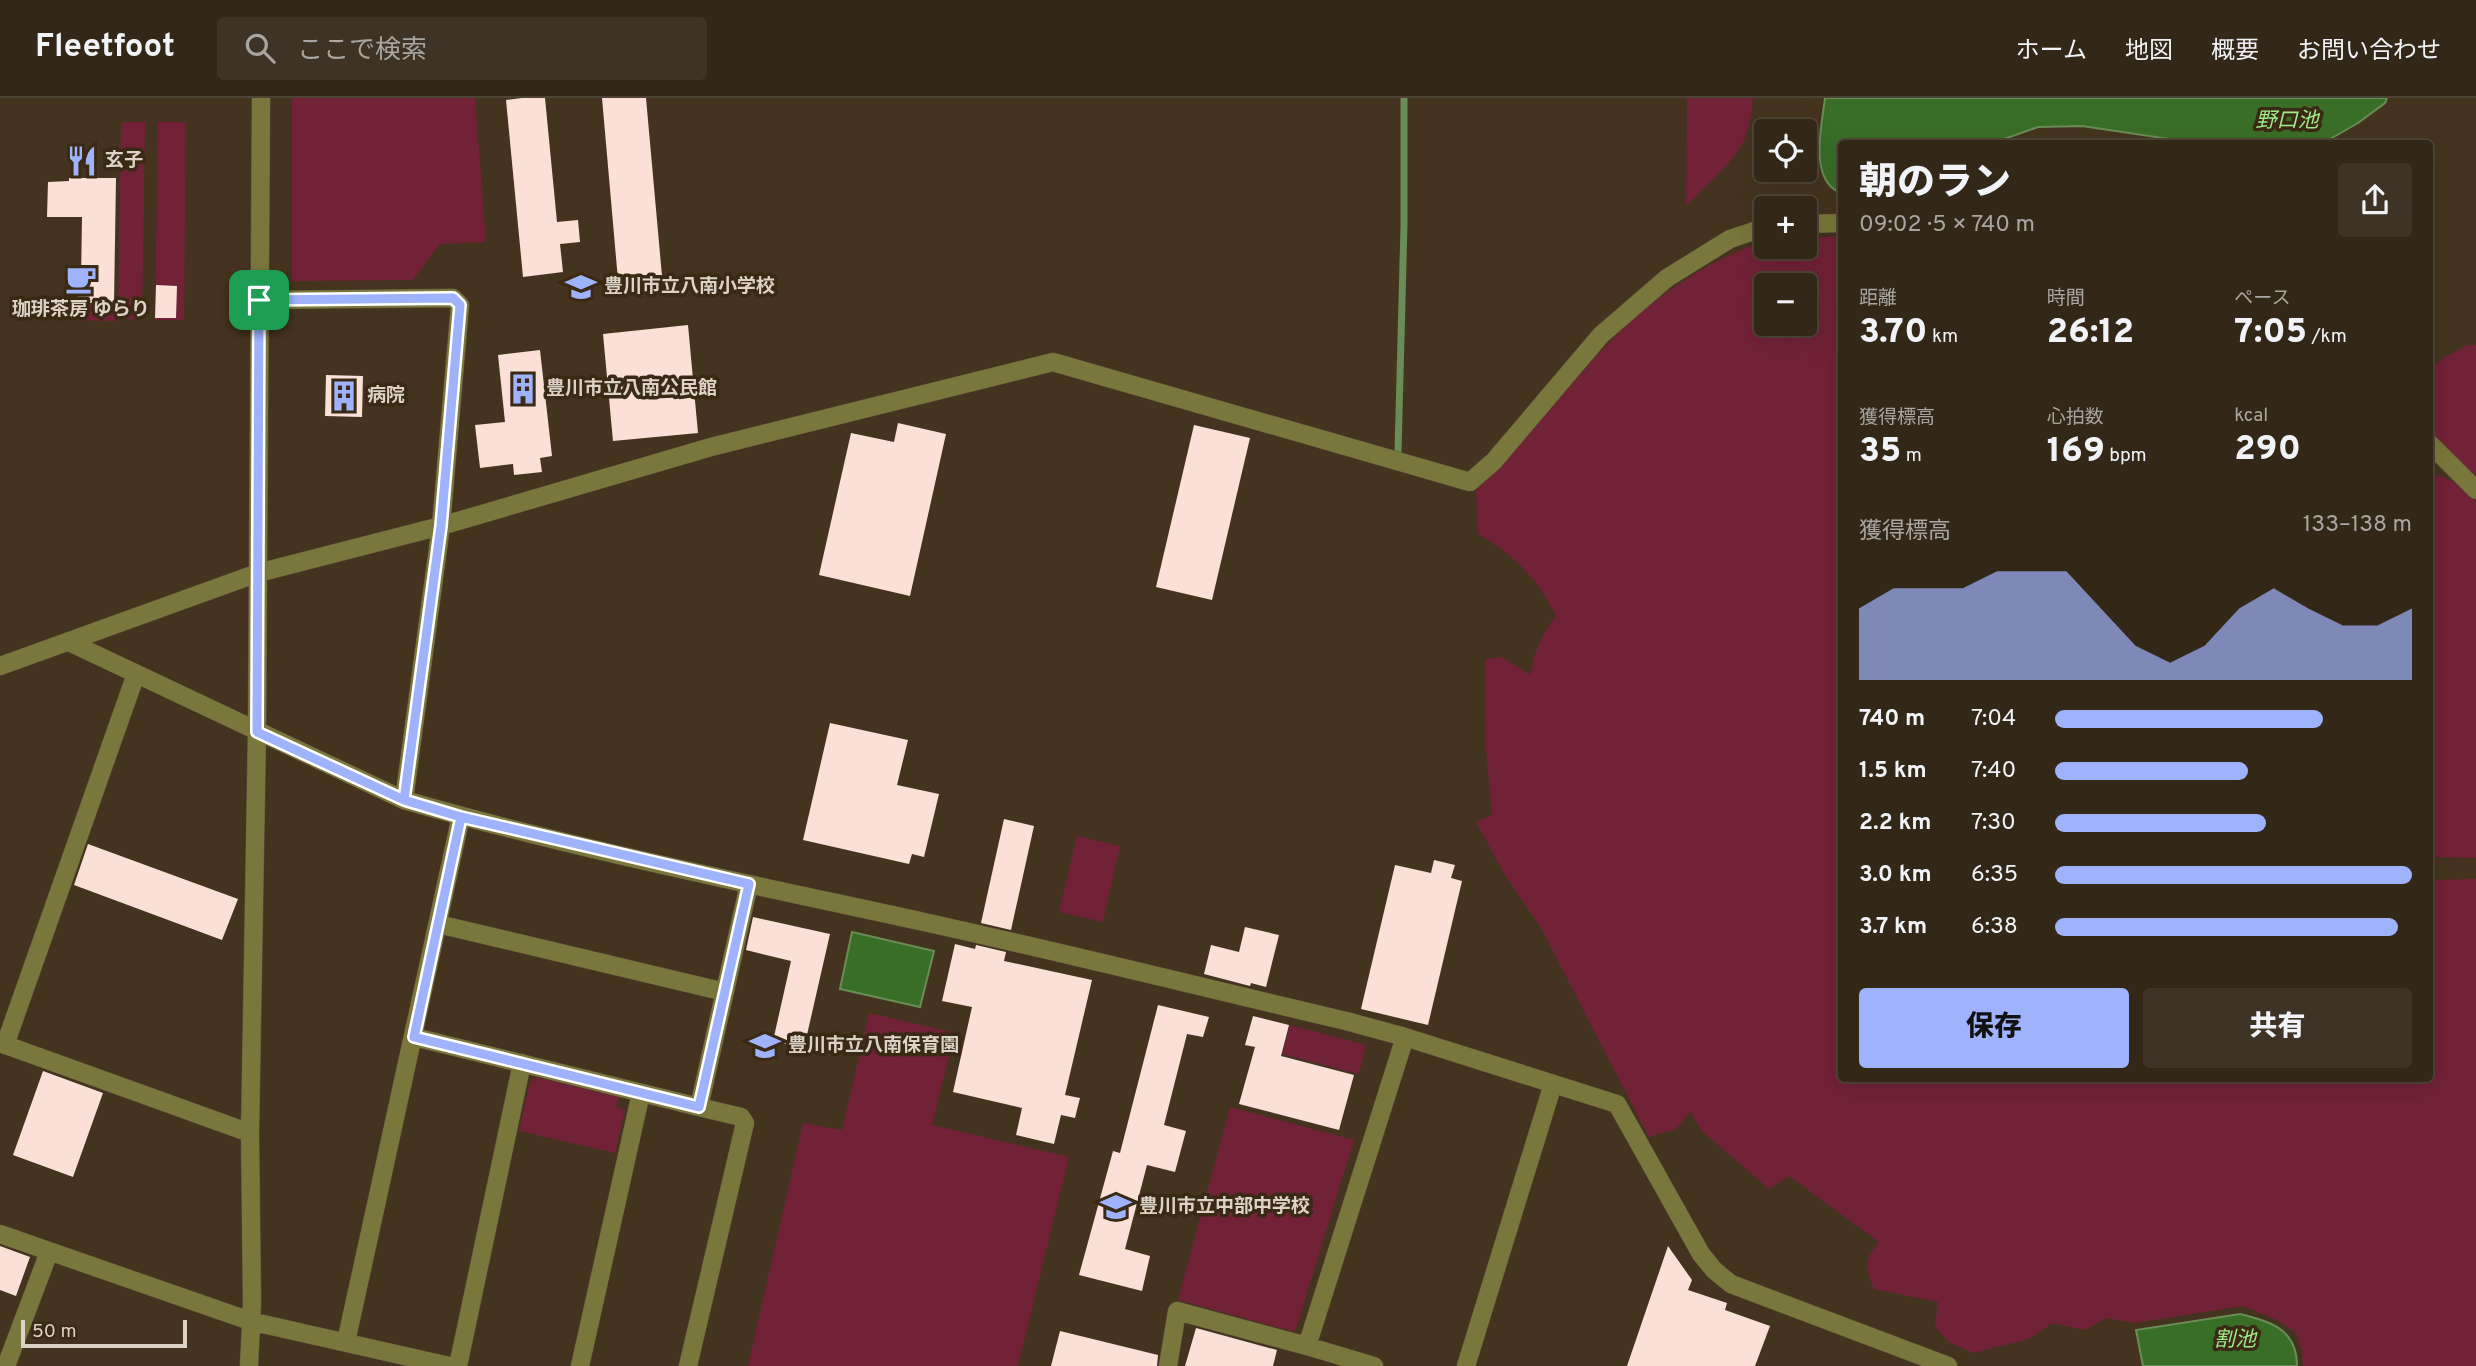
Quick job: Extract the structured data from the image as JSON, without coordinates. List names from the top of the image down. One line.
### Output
{"water":["野口池","割池"],"places":{"restaurant":["玄子"],"cafe":["珈琲茶房 ゆらり"],"school or university":["豊川市立八南小学校","豊川市立八南保育園","豊川市立中部中学校"],"building":["豊川市立八南公民館","病院"]},"scale_bar":"50 m","page":{"header":"Fleetfoot","search":"ここで検索","nav":["ホーム","地図","概要","お問い合わせ"],"map_buttons":["+","−"],"heading":["朝のラン","09:02 · 5 × 740 m"],"stats":[["距離","3.70 km"],["時間","26:12"],["ペース","7:05 /km"],["獲得標高","35 m"],["心拍数","169 bpm"],["kcal","290"]],"chart":["獲得標高","133–138 m"],"list":[{"name":"740 m","note":"7:04"},{"name":"1.5 km","note":"7:40"},{"name":"2.2 km","note":"7:30"},{"name":"3.0 km","note":"6:35"},{"name":"3.7 km","note":"6:38"}],"buttons":["保存","共有"],"scale":"50 m"}}
